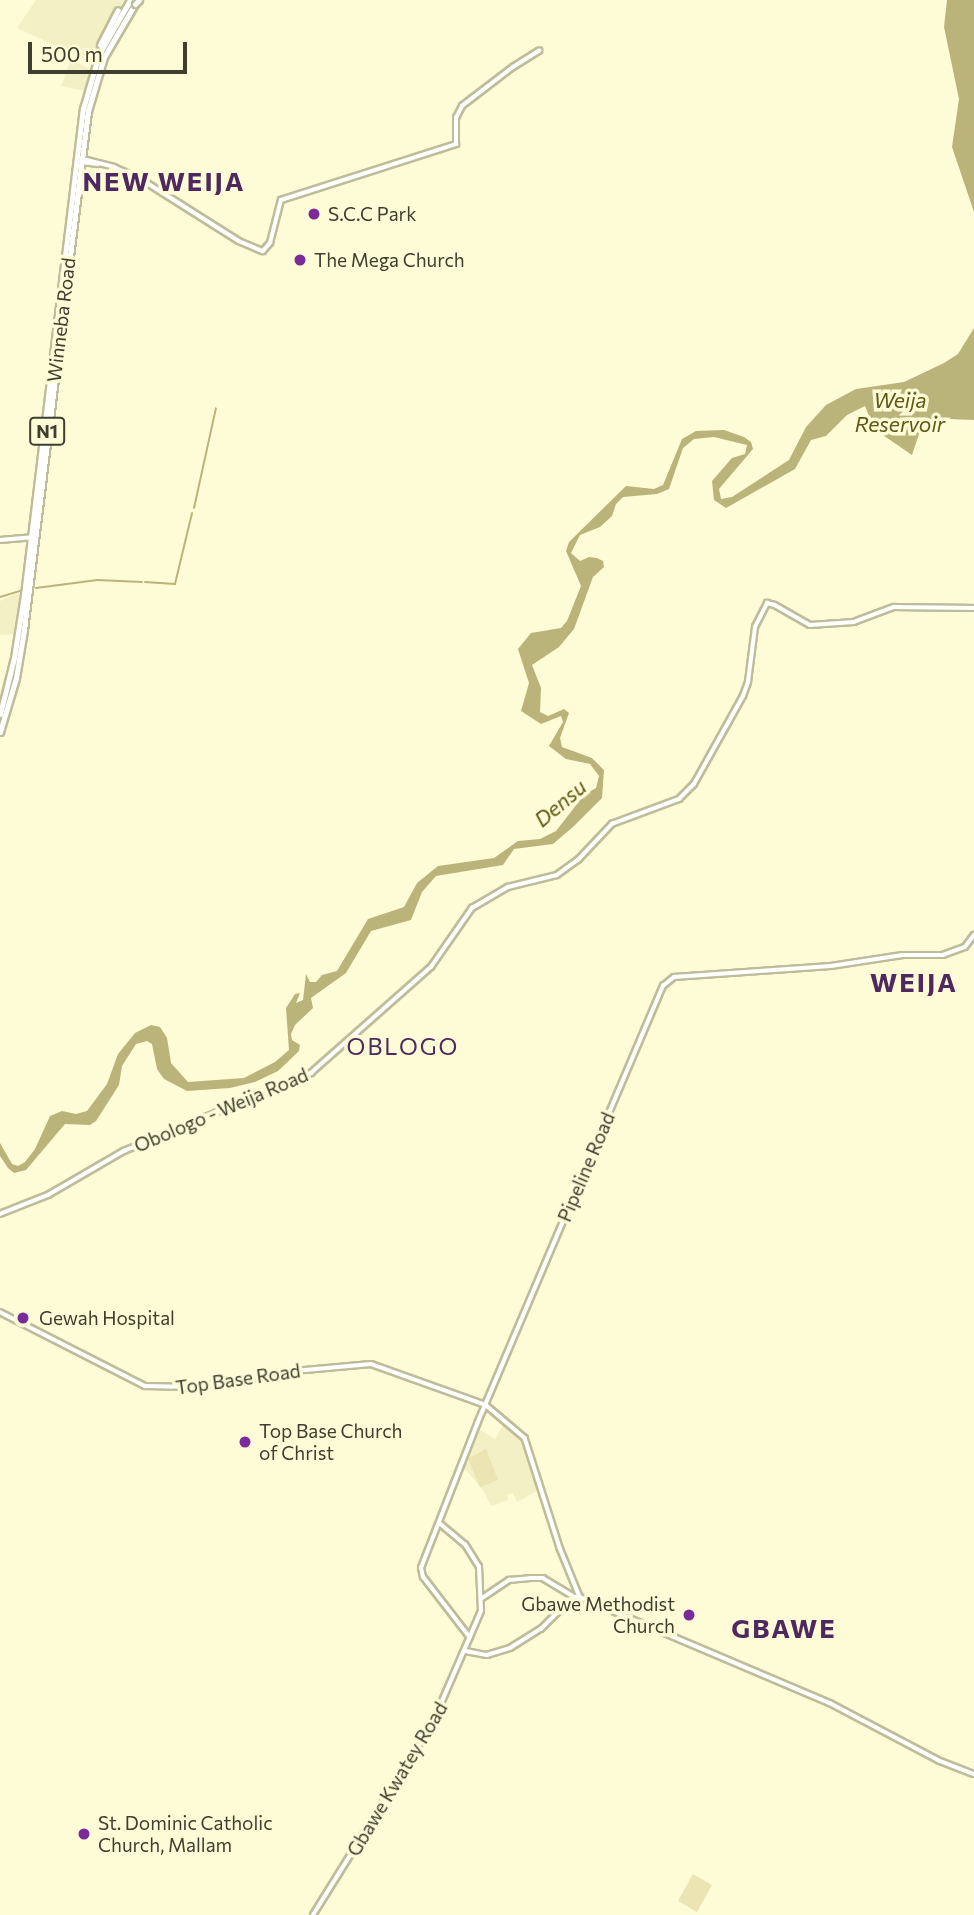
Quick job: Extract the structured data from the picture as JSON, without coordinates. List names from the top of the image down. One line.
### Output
{"streets":{"highway":["Winneba Road","N1"],"street":["Obologo - Weija Road","Pipeline Road","Top Base Road","Gbawe Kwatey Road"]},"crossings":[["Pipeline Road","Top Base Road"],["Pipeline Road","Gbawe Kwatey Road"]],"districts":["NEW WEIJA","WEIJA","OBLOGO","GBAWE"],"water":["Weija Reservoir","Densu"],"places":["S.C.C Park","The Mega Church","Gewah Hospital","Top Base Church of Christ","Gbawe Methodist Church","St. Dominic Catholic Church, Mallam"],"scale_bar":"500 m"}
